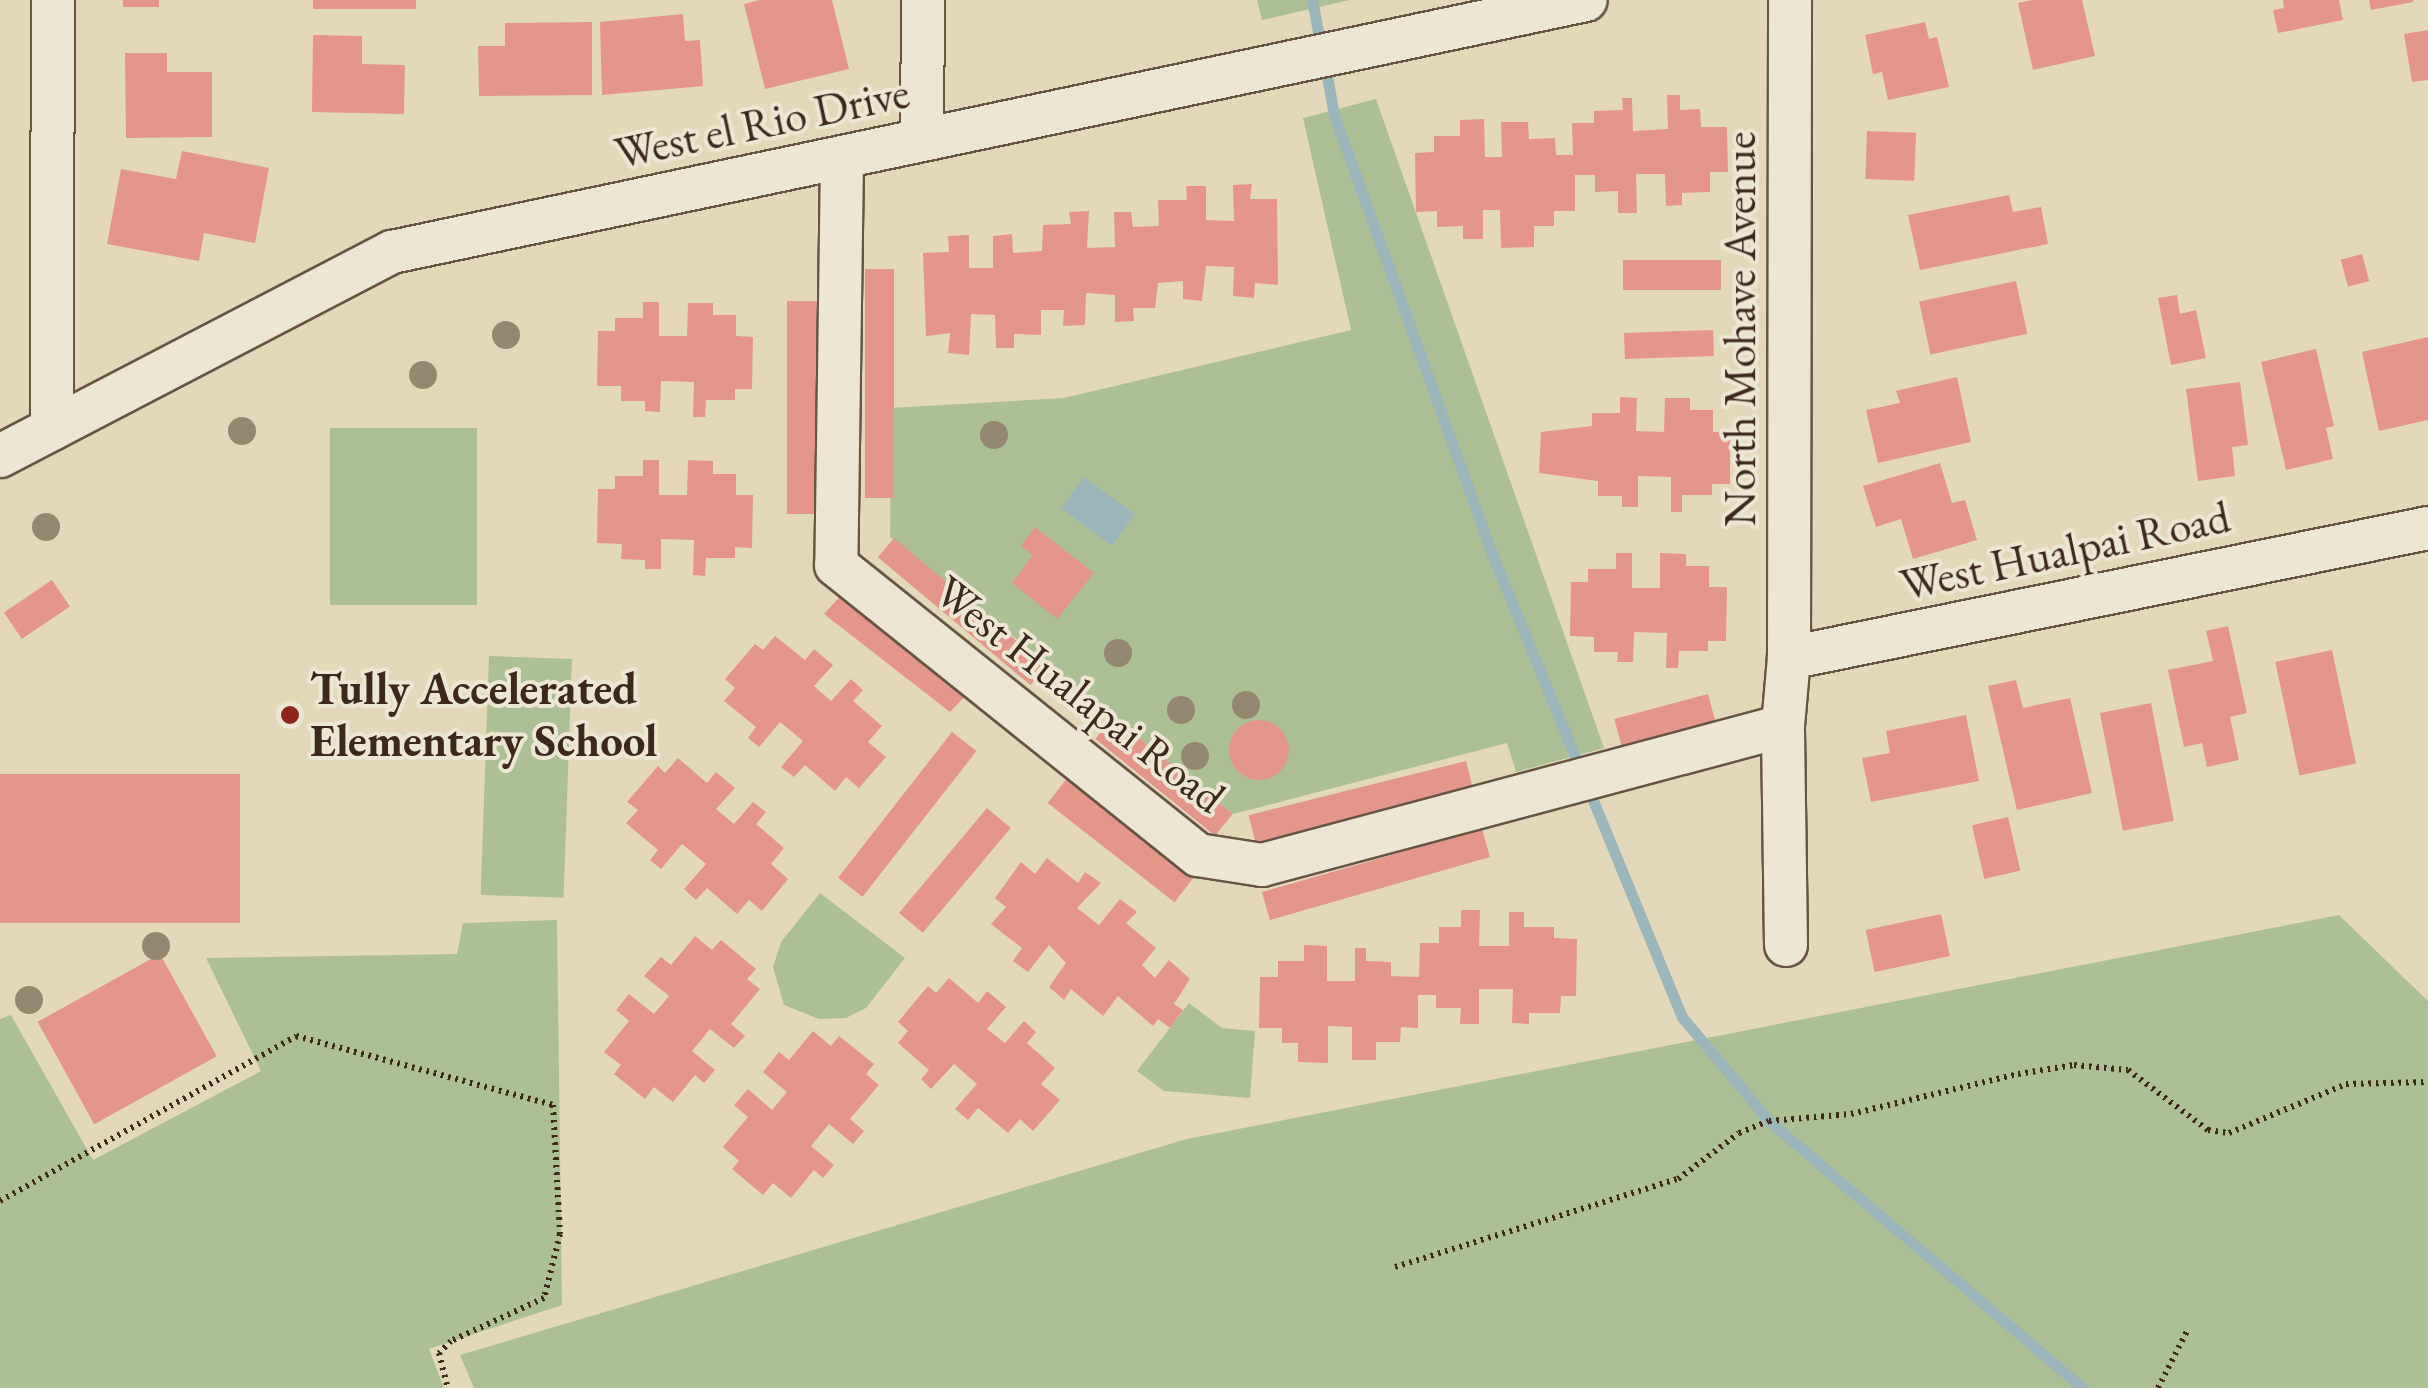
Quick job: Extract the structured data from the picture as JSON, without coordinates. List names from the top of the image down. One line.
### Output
{"streets":{"street":["West el Rio Drive","North Mohave Avenue","West Hualpai Road","West Hualapai Road"]},"crossings":[["West el Rio Drive","West Hualapai Road"],["North Mohave Avenue","West Hualpai Road"]],"places":["Tully Accelerated Elementary School"]}
